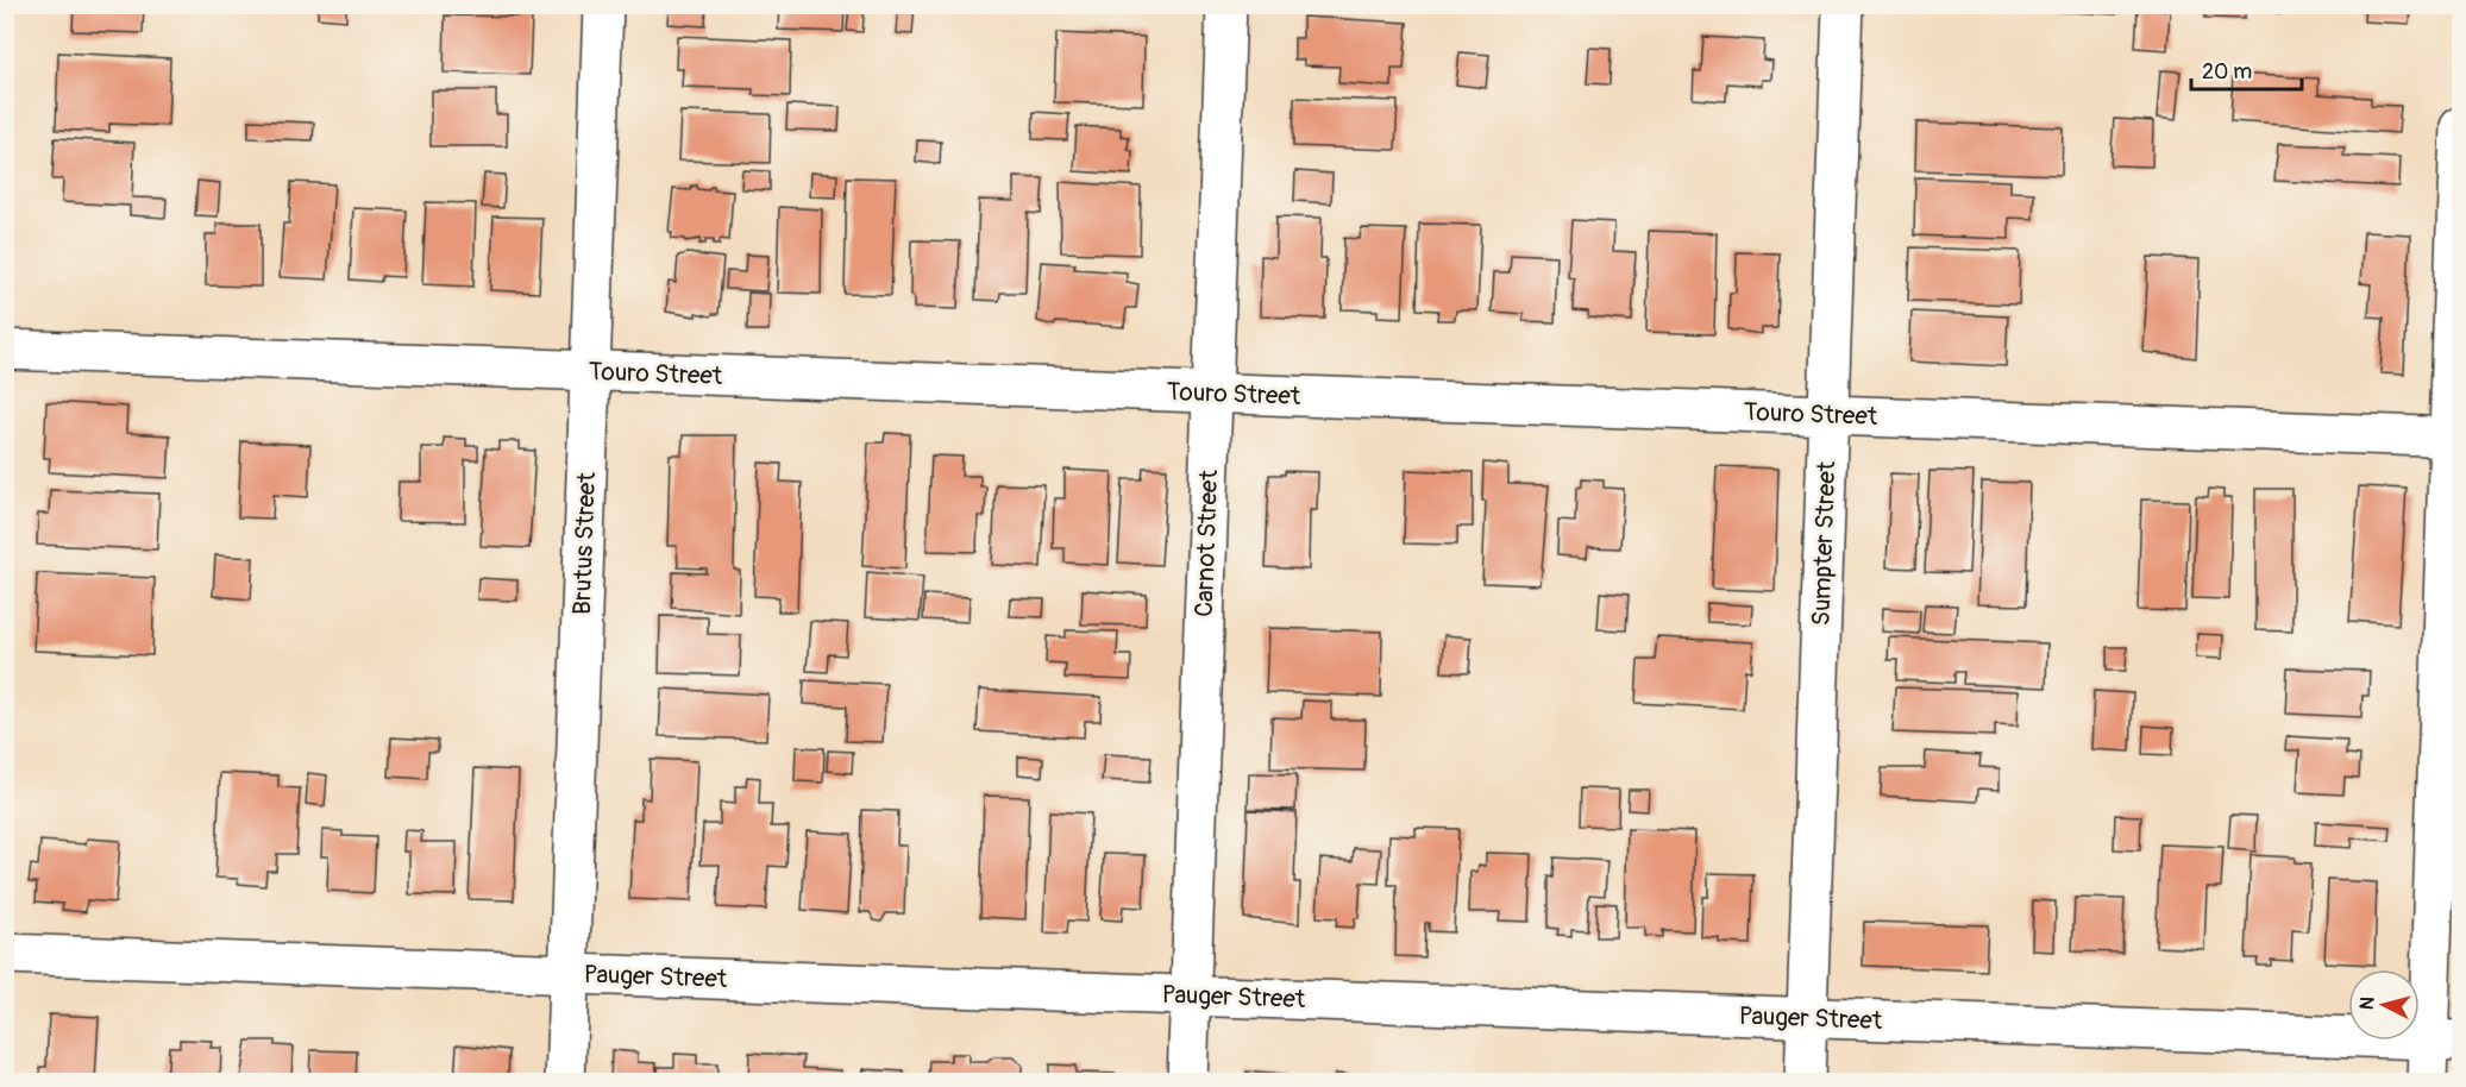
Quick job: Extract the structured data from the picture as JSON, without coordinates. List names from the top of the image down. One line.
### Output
{"streets":{"street":["Touro Street","Brutus Street","Carnot Street","Sumpter Street","Pauger Street"]},"crossings":[["Touro Street","Brutus Street"],["Touro Street","Carnot Street"],["Touro Street","Sumpter Street"],["Brutus Street","Pauger Street"],["Carnot Street","Pauger Street"],["Sumpter Street","Pauger Street"]],"scale_bar":"20 m","north":"left"}
